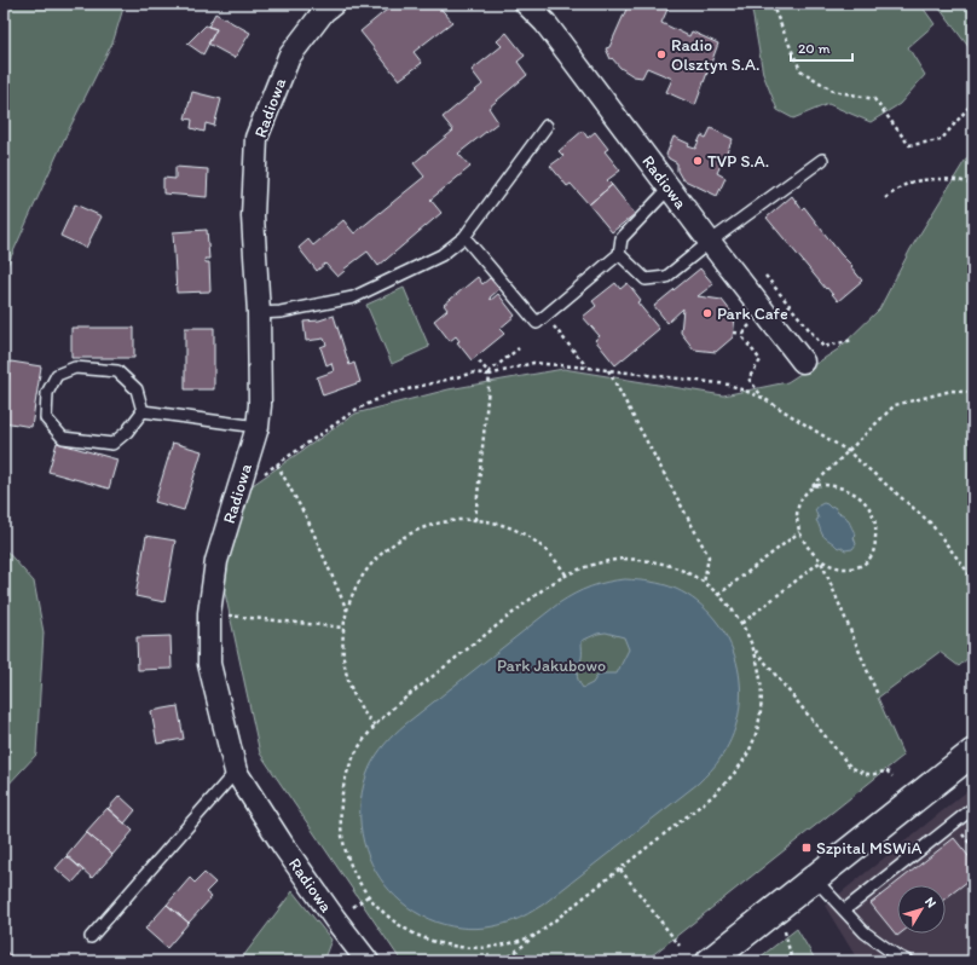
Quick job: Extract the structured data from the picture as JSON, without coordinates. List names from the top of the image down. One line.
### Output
{"streets":{"street":["Radiowa"]},"parks":["Park Jakubowo"],"places":{"other":["Radio Olsztyn S.A.","TVP S.A.","Park Cafe"],"transit":["Szpital MSWiA"]},"scale_bar":"20 m","north":"top right"}
